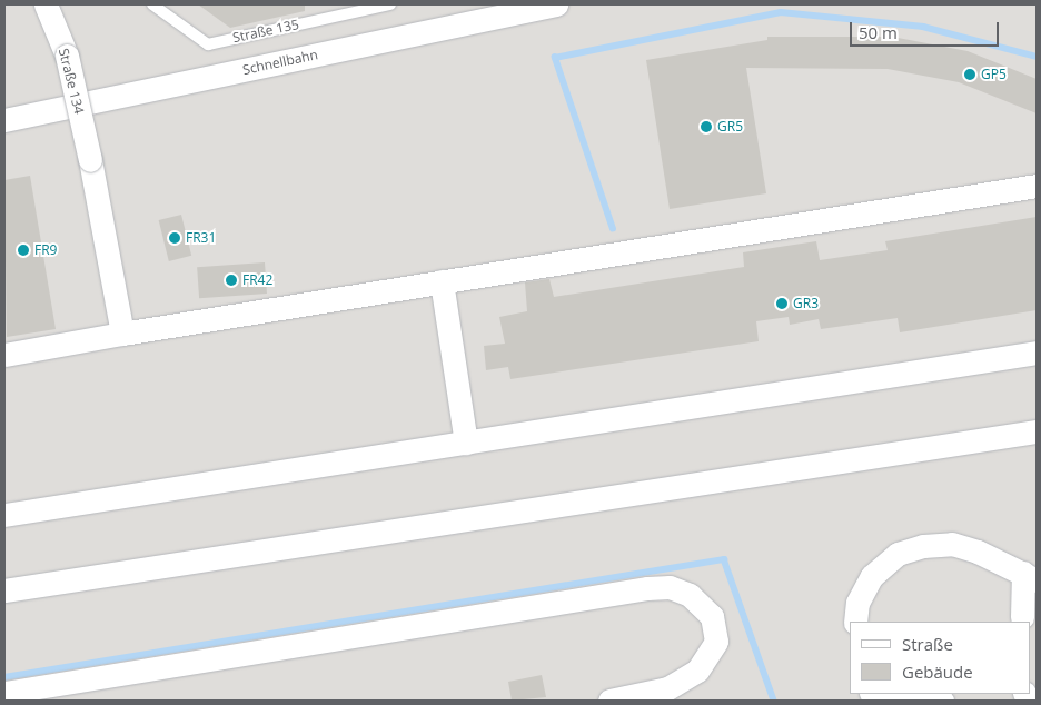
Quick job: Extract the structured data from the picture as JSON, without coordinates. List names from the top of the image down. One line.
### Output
{"streets":{"street":["Schnellbahn","Straße 134"],"lane":["Straße 135"]},"places":["GP5","GR5","FR31","FR9","FR42","GR3"],"legend":["Straße","Gebäude"],"scale_bar":"50 m"}
